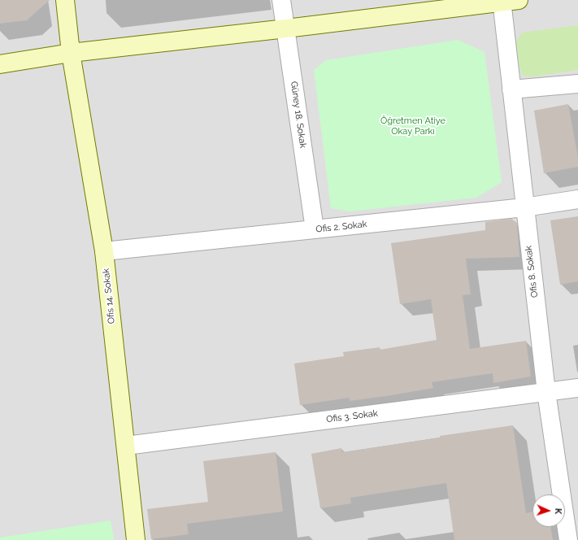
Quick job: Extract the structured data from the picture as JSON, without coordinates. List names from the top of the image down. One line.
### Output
{"streets":{"street":["Güney 18. Sokak","Ofis 2. Sokak","Ofis 8. Sokak","Ofis 14. Sokak","Ofis 3. Sokak"]},"crossings":[["Güney 18. Sokak","Ofis 2. Sokak"],["Ofis 2. Sokak","Ofis 8. Sokak"],["Ofis 2. Sokak","Ofis 14. Sokak"],["Ofis 8. Sokak","Ofis 3. Sokak"],["Ofis 14. Sokak","Ofis 3. Sokak"]],"parks":["Öğretmen Atiye Okay Parkı"],"north":"right"}
